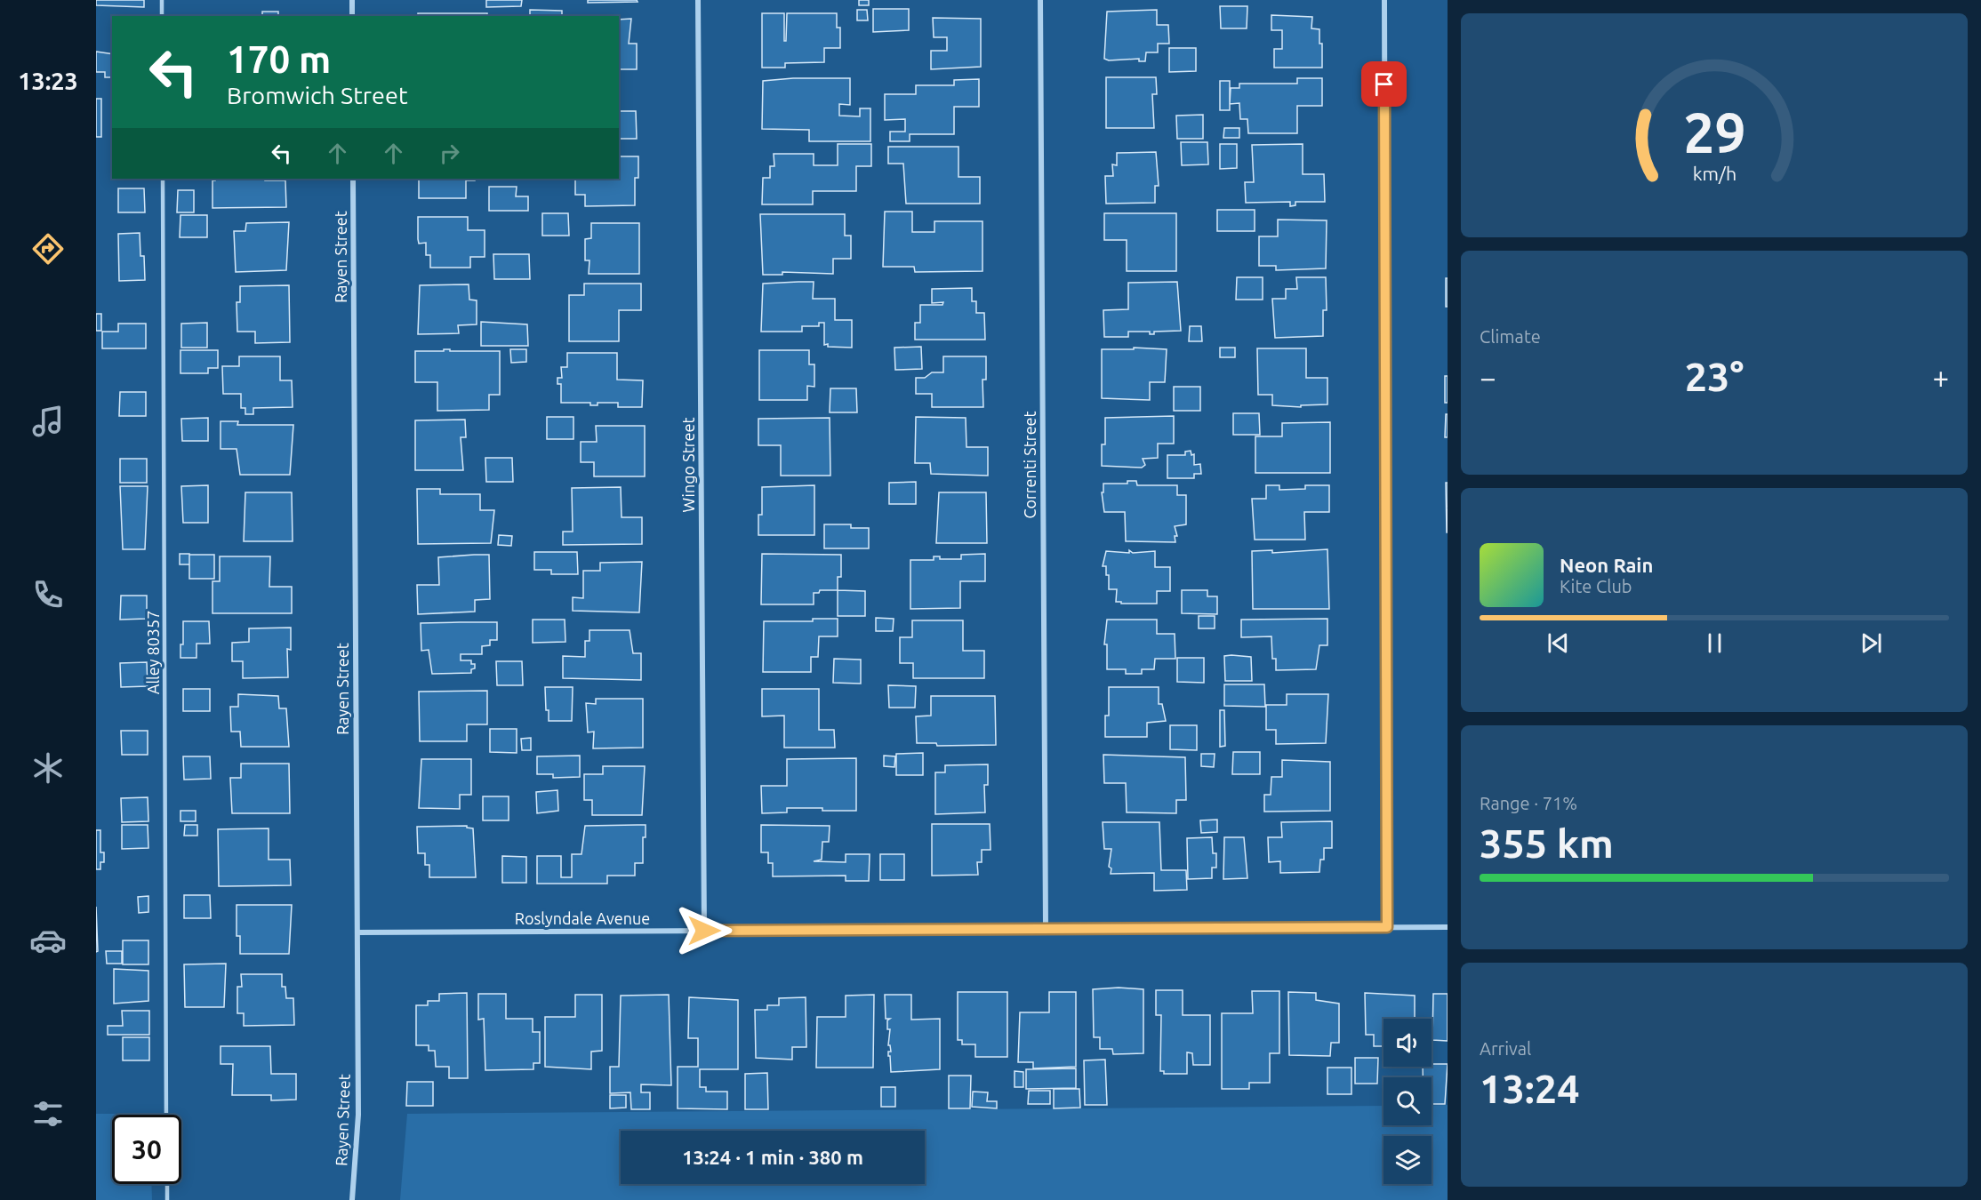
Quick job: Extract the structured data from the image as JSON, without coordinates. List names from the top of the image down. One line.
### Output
{"streets":{"street":["Rayen Street","Wingo Street","Correnti Street","Roslyndale Avenue"],"lane":["Alley 80357"]},"crossings":[["Rayen Street","Roslyndale Avenue"],["Wingo Street","Roslyndale Avenue"],["Correnti Street","Roslyndale Avenue"]],"page":{"tabs":"13:23","turn":["170 m","Bromwich Street"],"tile":["Climate",["Range · 71%","355 km"],["Arrival","13:24"]],"heat":["−","23°","+"],"song":["Neon Rain","Kite Club"],"limit":"30","trip":"13:24 · 1 min · 380 m","gauge":["29","km/h"]}}
